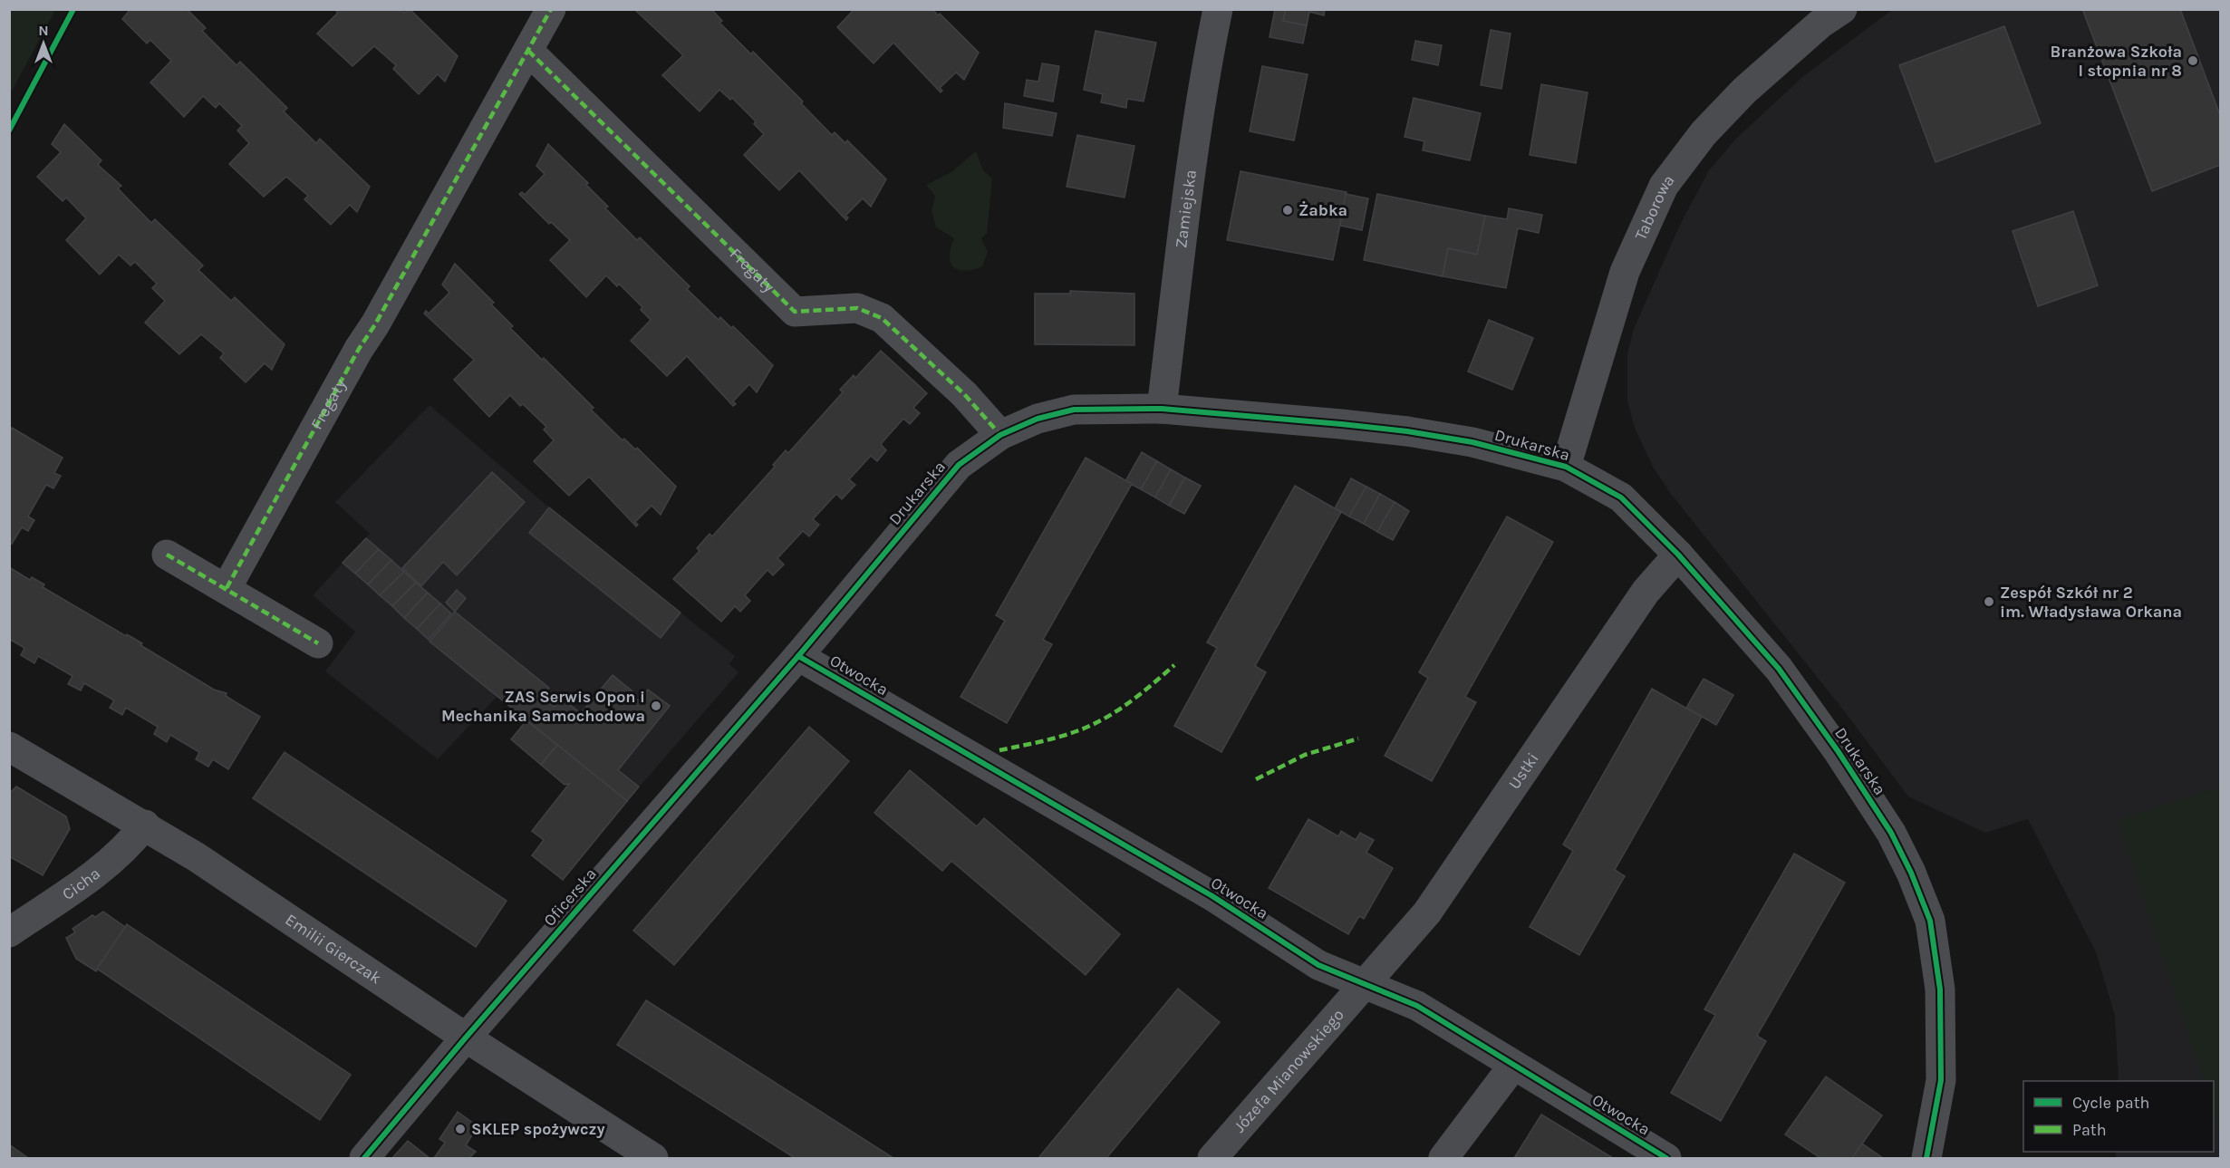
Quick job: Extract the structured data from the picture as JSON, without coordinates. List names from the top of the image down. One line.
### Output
{"streets":{"street":["Zamiejska","Taborowa","Fregaty","Drukarska","Otwocka","Ustki","Cicha","Oficerska","Emilii Gierczak","Józefa Mianowskiego"]},"crossings":[["Zamiejska","Drukarska"],["Taborowa","Drukarska"],["Fregaty","Drukarska"],["Drukarska","Otwocka"],["Drukarska","Ustki"],["Drukarska","Oficerska"],["Otwocka","Ustki"],["Otwocka","Oficerska"],["Otwocka","Józefa Mianowskiego"],["Ustki","Józefa Mianowskiego"],["Cicha","Emilii Gierczak"],["Oficerska","Emilii Gierczak"]],"places":["Branżowa Szkoła I stopnia nr 8","Żabka","Zespół Szkół nr 2 im. Władysława Orkana","ZAS Serwis Opon i Mechanika Samochodowa","SKLEP spożywczy"],"legend":["Cycle path","Path"],"north":"top"}
